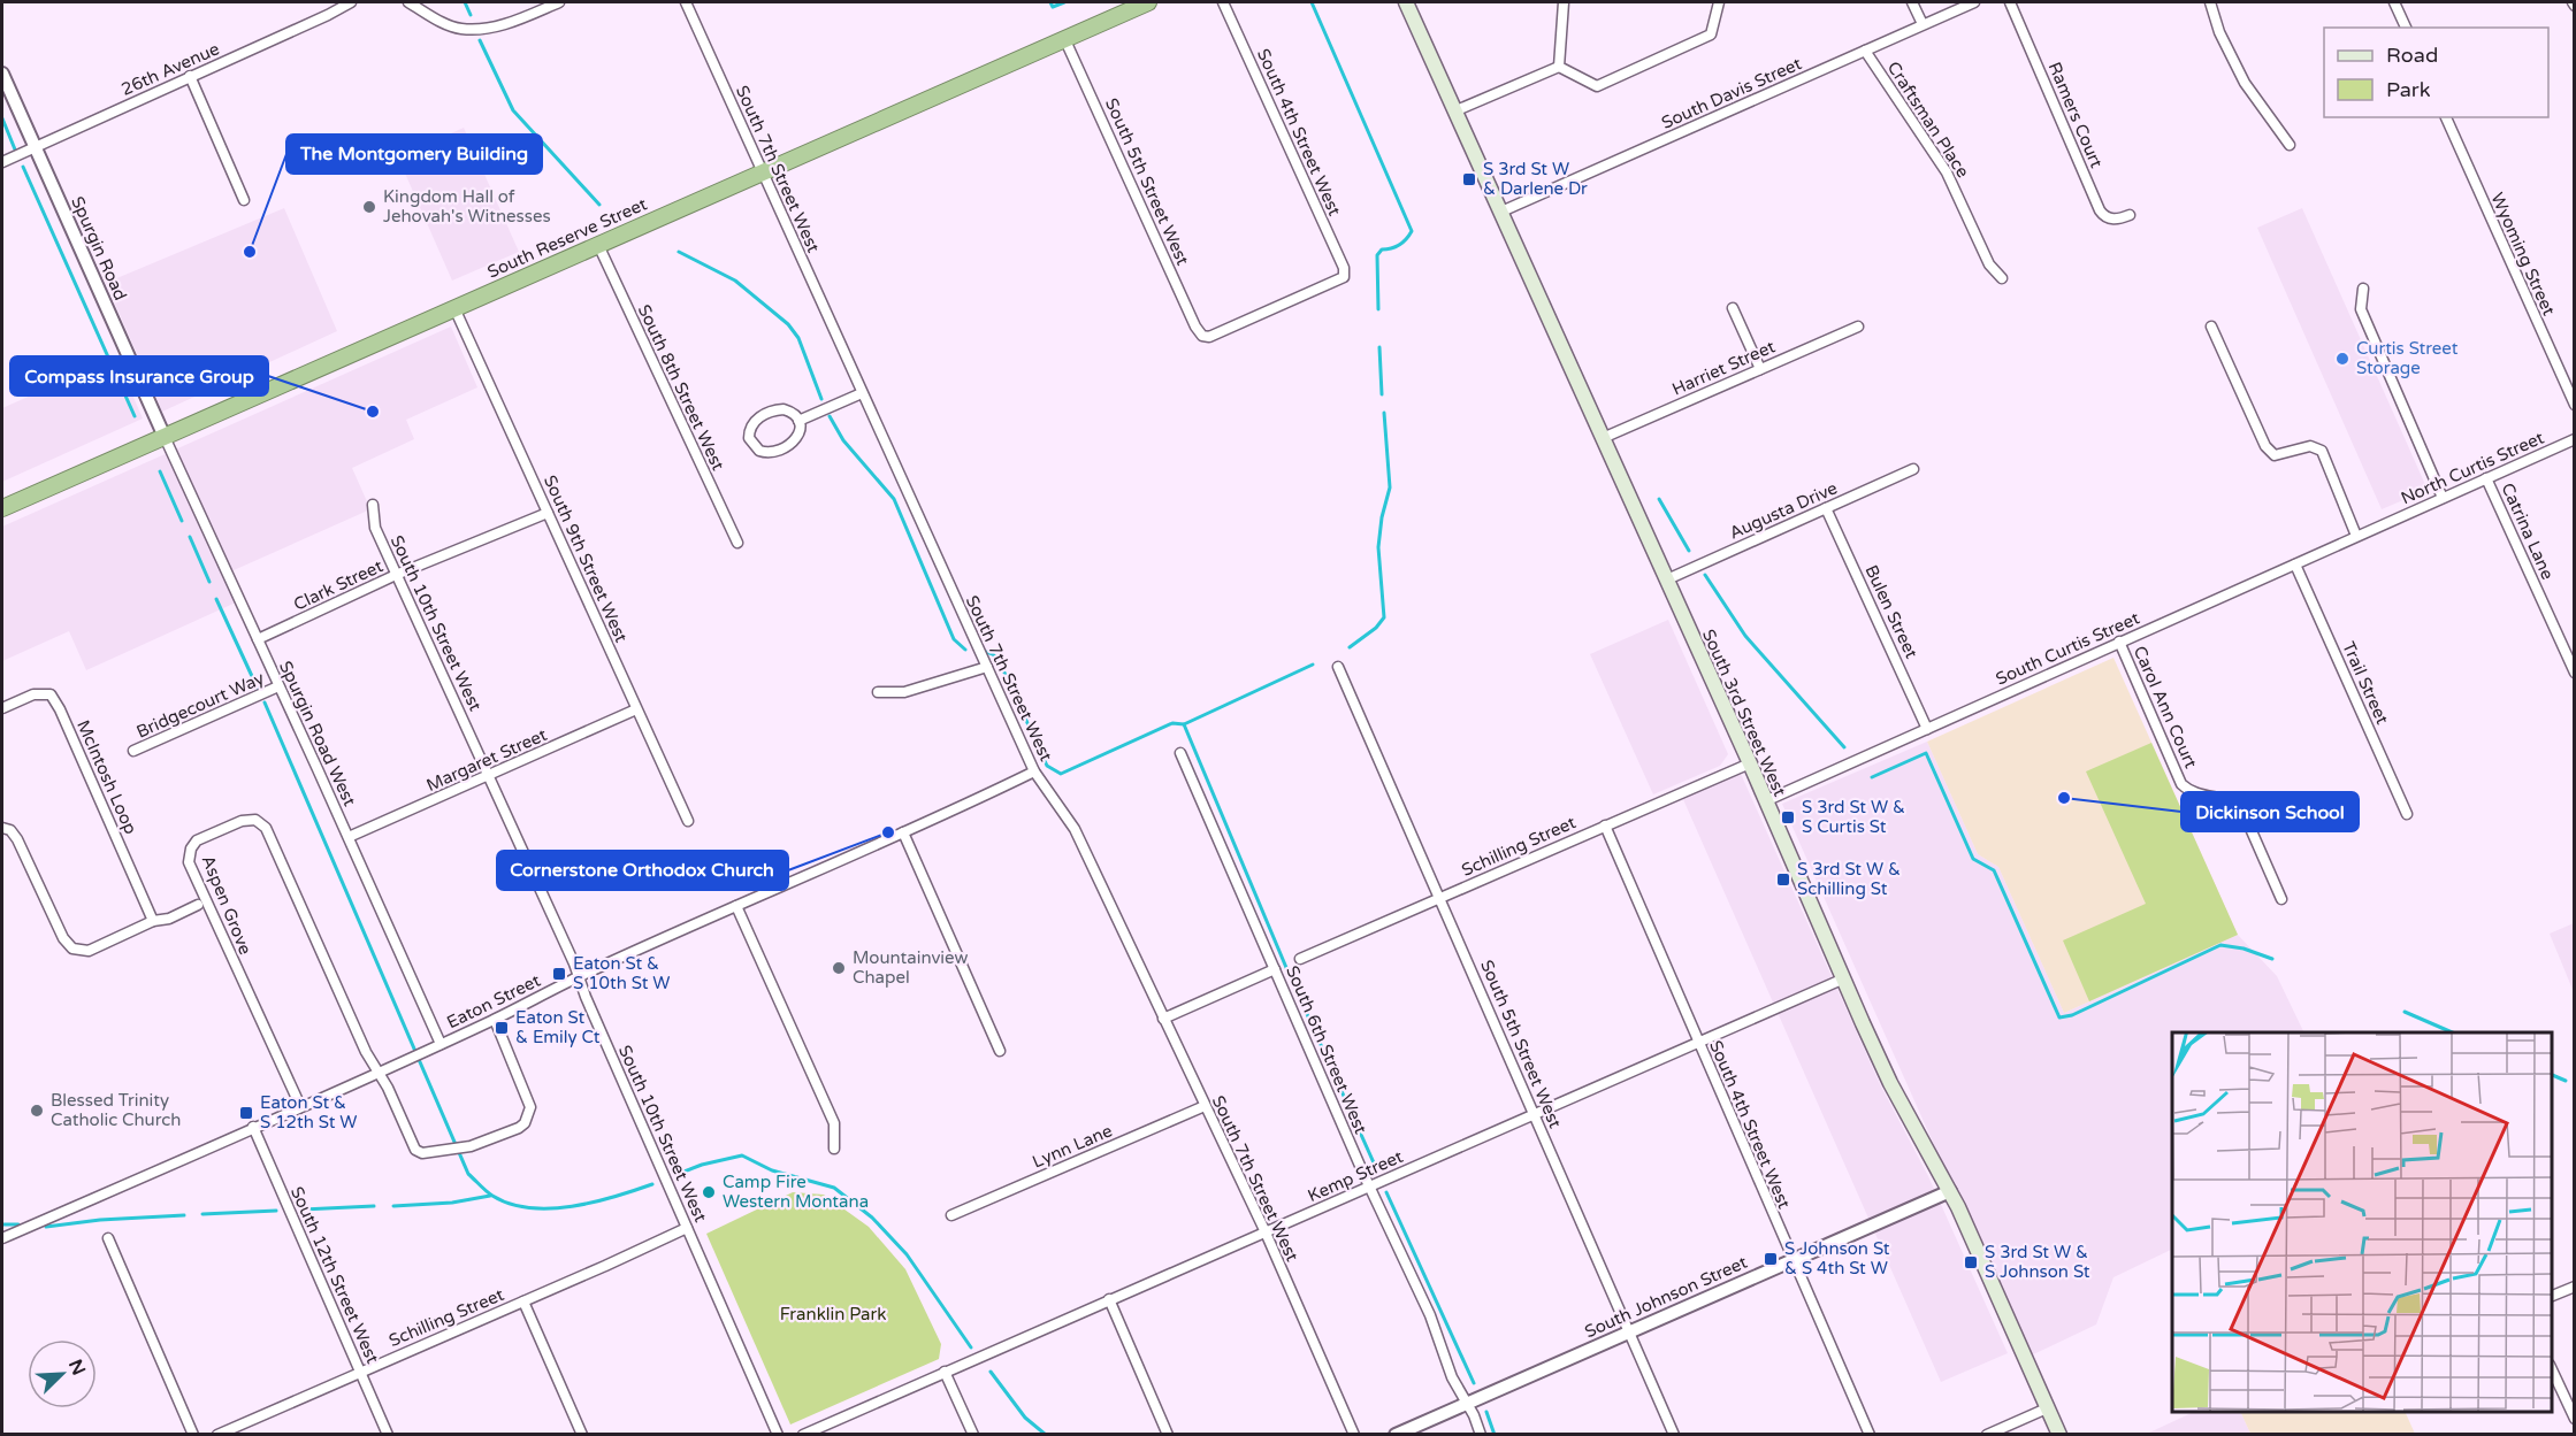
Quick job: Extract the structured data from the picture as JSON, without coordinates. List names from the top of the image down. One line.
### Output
{"streets":{"highway":["South Reserve Street"],"main road":["South 3rd Street West"],"street":["26th Avenue","South Davis Street","Ramers Court","Craftsman Place","South 4th Street West","South 7th Street West","South 5th Street West","Spurgin Road","Wyoming Street","Harriet Street","South 8th Street West","North Curtis Street","Augusta Drive","Catrina Lane","South 9th Street West","Clark Street","Bulen Street","South 10th Street West","South Curtis Street","Trail Street","Bridgecourt Way","Carol Ann Court","Spurgin Road West","Margaret Street","McIntosh Loop","Schilling Street","Aspen Grove","Eaton Street","South 6th Street West","Lynn Lane","Kemp Street","South 12th Street West","South Johnson Street"]},"crossings":[["26th Avenue","Spurgin Road"],["South Davis Street","Craftsman Place"],["South Davis Street","South 3rd Street West"],["South 4th Street West","South 5th Street West"],["South 4th Street West","Schilling Street"],["South 4th Street West","Kemp Street"],["South 4th Street West","South Johnson Street"],["South 7th Street West","South Reserve Street"],["South 7th Street West","Eaton Street"],["South 7th Street West","Lynn Lane"],["South 7th Street West","Kemp Street"],["South 5th Street West","South Reserve Street"],["South 5th Street West","Schilling Street"],["South 5th Street West","Kemp Street"],["South 5th Street West","South Johnson Street"],["South Reserve Street","Spurgin Road"],["South Reserve Street","South 8th Street West"],["South Reserve Street","South 9th Street West"],["South Reserve Street","Spurgin Road West"],["Spurgin Road","Spurgin Road West"],["Harriet Street","South 3rd Street West"],["North Curtis Street","Catrina Lane"],["North Curtis Street","South Curtis Street"],["Augusta Drive","Bulen Street"],["Augusta Drive","South 3rd Street West"],["South 9th Street West","Clark Street"],["South 9th Street West","Margaret Street"],["Clark Street","South 10th Street West"],["Clark Street","Spurgin Road West"],["Bulen Street","South Curtis Street"],["South 10th Street West","Margaret Street"],["South 10th Street West","Schilling Street"],["South 10th Street West","Eaton Street"],["South Curtis Street","Trail Street"],["South Curtis Street","Carol Ann Court"],["South Curtis Street","South 3rd Street West"],["Bridgecourt Way","Spurgin Road West"],["South 3rd Street West","Schilling Street"],["South 3rd Street West","Kemp Street"],["South 3rd Street West","South Johnson Street"],["Spurgin Road West","Margaret Street"],["Spurgin Road West","Eaton Street"],["Schilling Street","South 12th Street West"],["Aspen Grove","Eaton Street"],["Eaton Street","South 12th Street West"],["South 6th Street West","Kemp Street"],["South 6th Street West","South Johnson Street"]],"parks":["Franklin Park"],"places":{"transit":["S 3rd St W & Darlene Dr","S 3rd St W & S Curtis St","S 3rd St W & Schilling St","Eaton St & S 10th St W","Eaton St & Emily Ct","Eaton St & S 12th St W","S Johnson St & S 4th St W","S 3rd St W & S Johnson St"],"other":["Kingdom Hall of Jehovah's Witnesses","The Montgomery Building","Curtis Street Storage","Compass Insurance Group","Dickinson School","Cornerstone Orthodox Church","Mountainview Chapel","Blessed Trinity Catholic Church","Camp Fire Western Montana"]},"legend":["Road","Park"],"north":"top right"}
